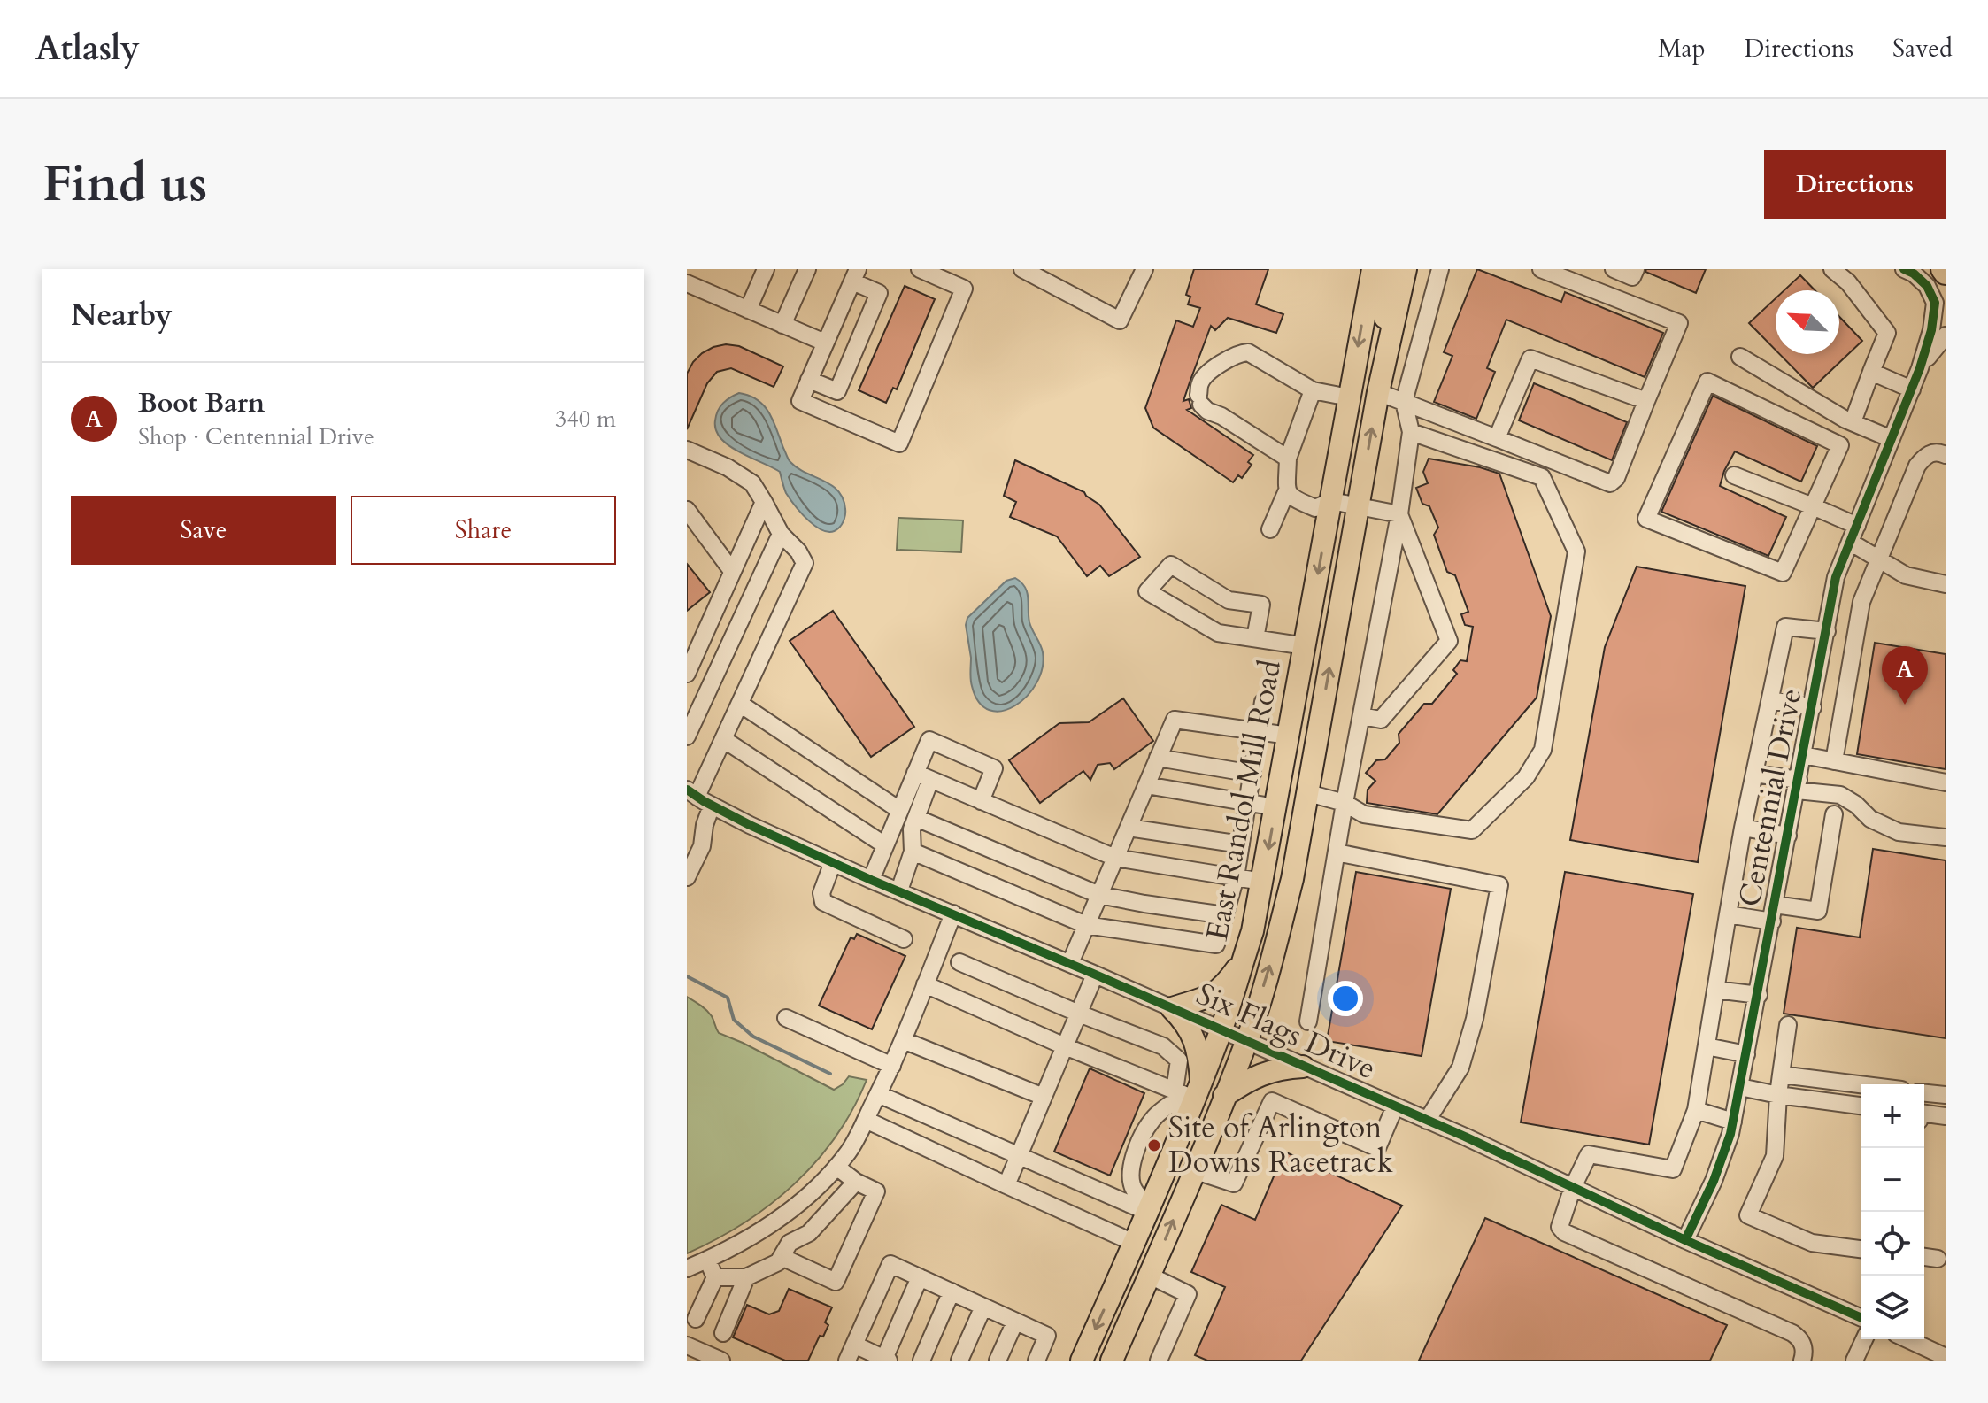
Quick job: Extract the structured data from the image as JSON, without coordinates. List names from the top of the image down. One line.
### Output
{"streets":{"main road":["East Randol Mill Road"],"street":["Centennial Drive","Six Flags Drive"]},"crossings":[["Centennial Drive","Six Flags Drive"],["East Randol Mill Road","Six Flags Drive"]],"places":["Site of Arlington Downs Racetrack"],"north":"top left","page":{"header":"Atlasly","nav":["Map","Directions","Saved"],"buttons":["Directions",["Save","Share"]],"title":"Find us","heading":"Nearby","list":[{"mark":"A","name":"Boot Barn","note":"Shop · Centennial Drive","value":"340 m"}],"pins":"A","map_buttons":["+","−"]}}
